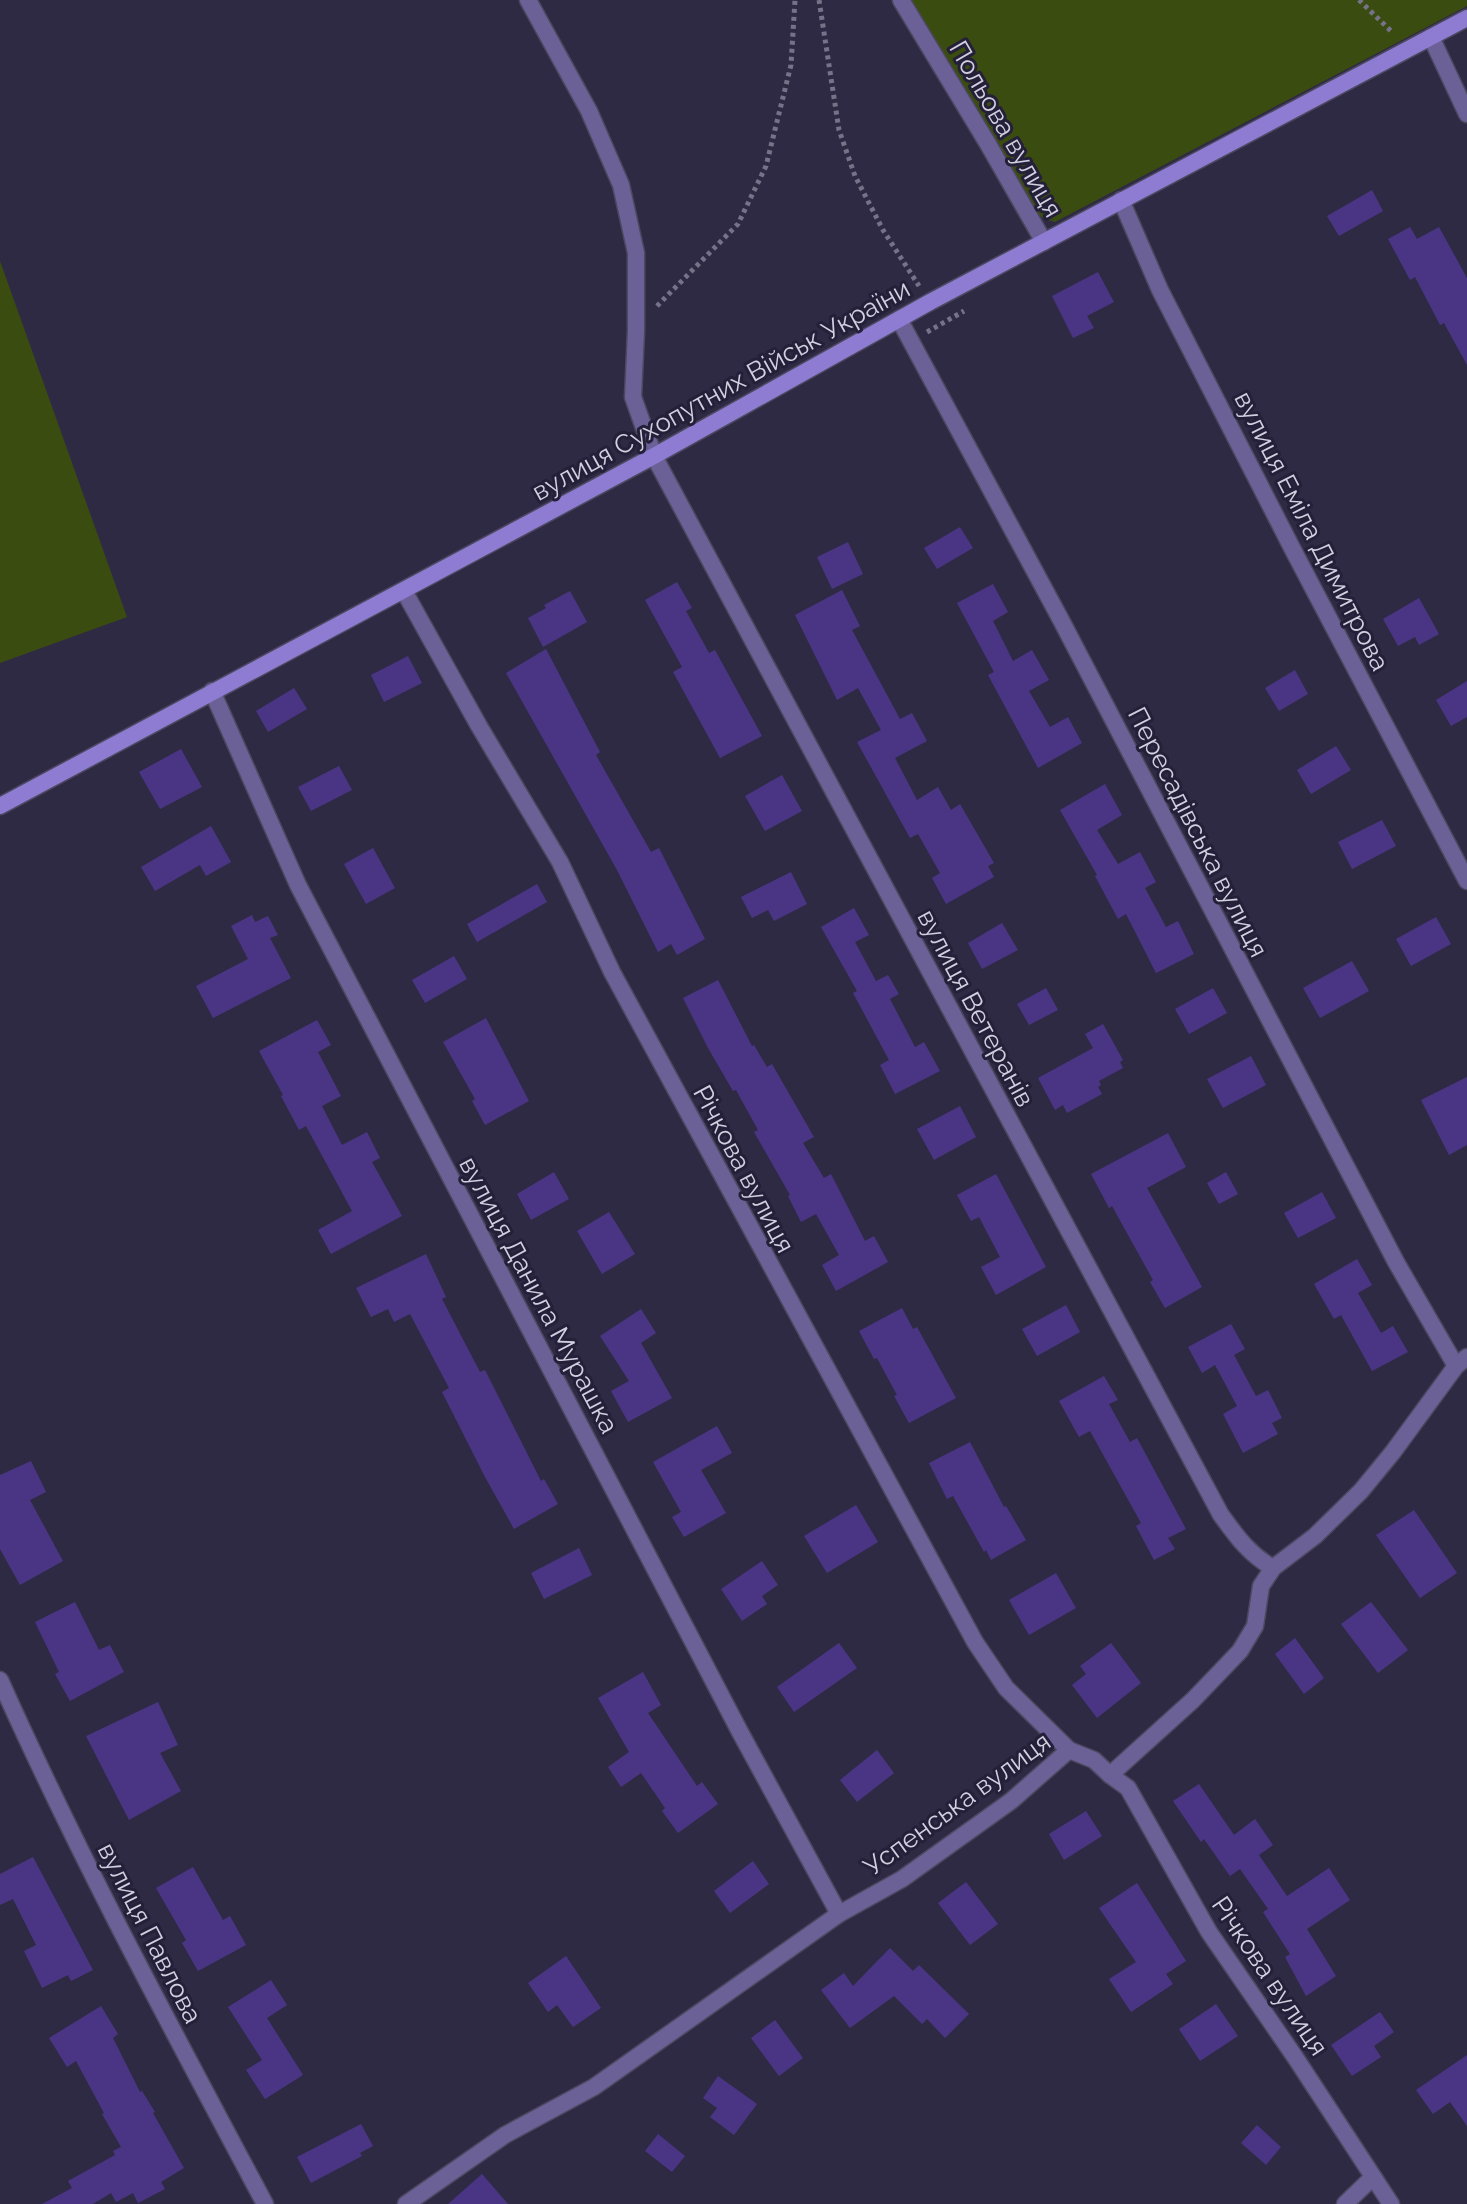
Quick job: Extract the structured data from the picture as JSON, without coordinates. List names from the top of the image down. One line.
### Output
{"streets":{"street":["Польова вулиця","вулиця Сухопутних Військ України","вулиця Еміла Димитрова","Пересадівська вулиця","вулиця Ветеранів","Річкова вулиця","вулиця Данила Мурашка","Успенська вулиця","вулиця Павлова"]},"crossings":[["Польова вулиця","вулиця Сухопутних Військ України"],["вулиця Сухопутних Військ України","вулиця Еміла Димитрова"],["вулиця Сухопутних Військ України","Пересадівська вулиця"],["вулиця Сухопутних Військ України","вулиця Ветеранів"],["вулиця Сухопутних Військ України","Річкова вулиця"],["вулиця Сухопутних Військ України","вулиця Данила Мурашка"],["Річкова вулиця","Успенська вулиця"],["вулиця Данила Мурашка","Успенська вулиця"]]}
